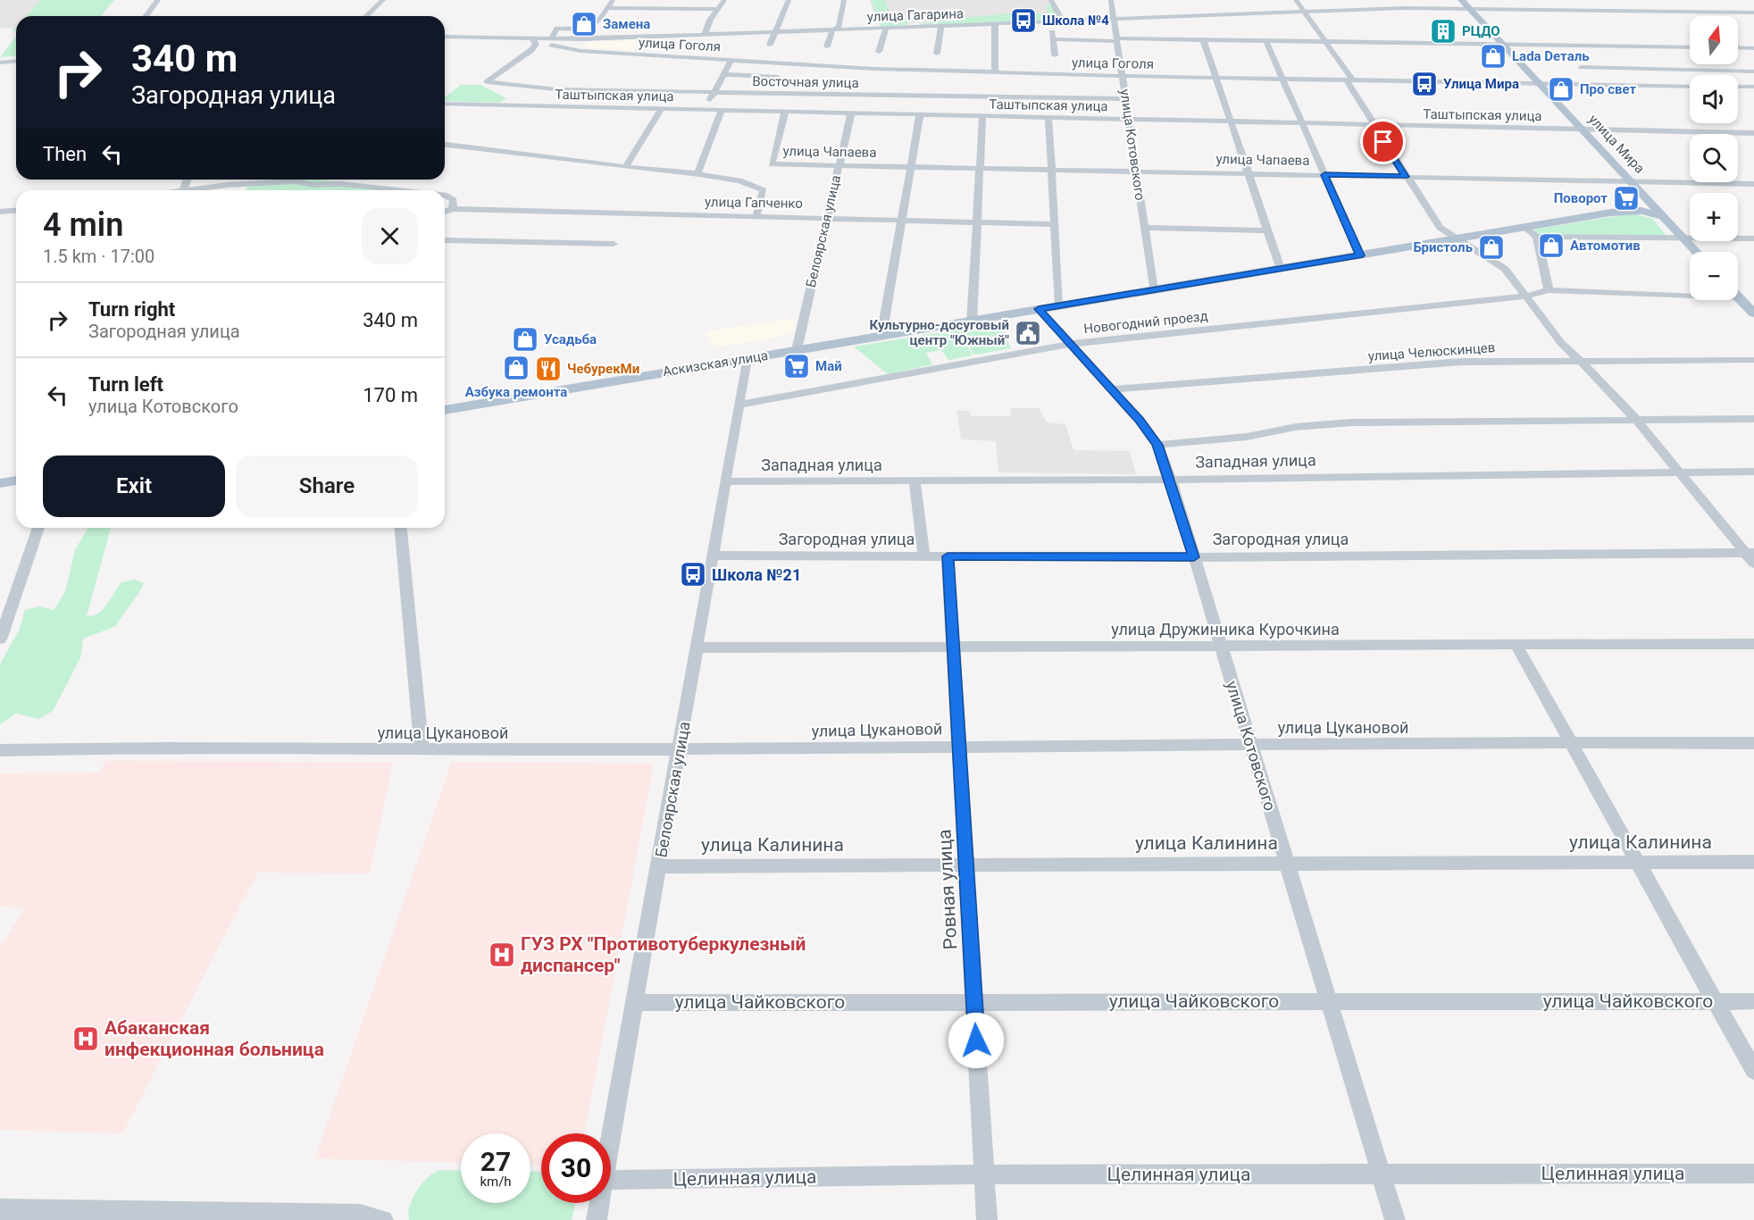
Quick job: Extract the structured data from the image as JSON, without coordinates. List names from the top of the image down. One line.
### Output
{"streets":{"main road":["улица Мира","Аскизская улица"],"street":["улица Гагарина","улица Гоголя","Восточная улица","Таштыпская улица","улица Котовского","улица Чапаева","улица Гапченко","Белоярская улица","Новогодний проезд","улица Челюскинцев","Западная улица","Загородная улица","улица Дружинника Курочкина","улица Цукановой","улица Калинина","Ровная улица","улица Чайковского","Целинная улица"]},"crossings":[["улица Гагарина","улица Гоголя"],["улица Гагарина","улица Мира"],["улица Гагарина","улица Котовского"],["улица Гоголя","улица Мира"],["улица Гоголя","улица Котовского"],["Восточная улица","улица Котовского"],["Таштыпская улица","улица Мира"],["Таштыпская улица","улица Котовского"],["Таштыпская улица","улица Чапаева"],["Таштыпская улица","Белоярская улица"],["улица Мира","улица Чапаева"],["улица Котовского","улица Чапаева"],["улица Котовского","Новогодний проезд"],["улица Котовского","улица Челюскинцев"],["улица Котовского","Аскизская улица"],["улица Котовского","Западная улица"],["улица Котовского","Загородная улица"],["улица Котовского","улица Дружинника Курочкина"],["улица Котовского","улица Цукановой"],["улица Котовского","улица Калинина"],["улица Котовского","улица Чайковского"],["улица Котовского","Целинная улица"],["улица Чапаева","Белоярская улица"],["улица Гапченко","Белоярская улица"],["Белоярская улица","Новогодний проезд"],["Белоярская улица","Аскизская улица"],["Белоярская улица","Западная улица"],["Белоярская улица","Загородная улица"],["Белоярская улица","улица Дружинника Курочкина"],["Белоярская улица","улица Цукановой"],["Белоярская улица","улица Калинина"],["Белоярская улица","улица Чайковского"],["Загородная улица","Ровная улица"],["улица Дружинника Курочкина","Ровная улица"],["улица Цукановой","Ровная улица"],["улица Калинина","Ровная улица"],["Ровная улица","улица Чайковского"],["Ровная улица","Целинная улица"]],"places":{"bus stop":["Школа №4","Улица Мира","Школа №21"],"shop":["Замена","Lada Dеталь","Про свет","Автомотив","Бристоль","Усадьба","Азбука ремонта"],"building":["РЦДО"],"supermarket":["Поворот","Май"],"public building":["Культурно-досуговый центр \"Южный\""],"restaurant":["ЧебурекМи"],"hospital":["ГУЗ РХ \"Противотуберкулезный диспансер\"","Абаканская инфекционная больница"]},"north":"top","page":{"map_buttons":["+","−"],"turn":["340 m","Загородная улица"],"then":"Then","heading":["4 min","1.5 km · 17:00"],"list":[{"name":"Turn right","note":"Загородная улица","value":"340 m"},{"name":"Turn left","note":"улица Котовского","value":"170 m"}],"buttons":["Exit","Share"],"speed":"27 km/h","limit":"30"}}
